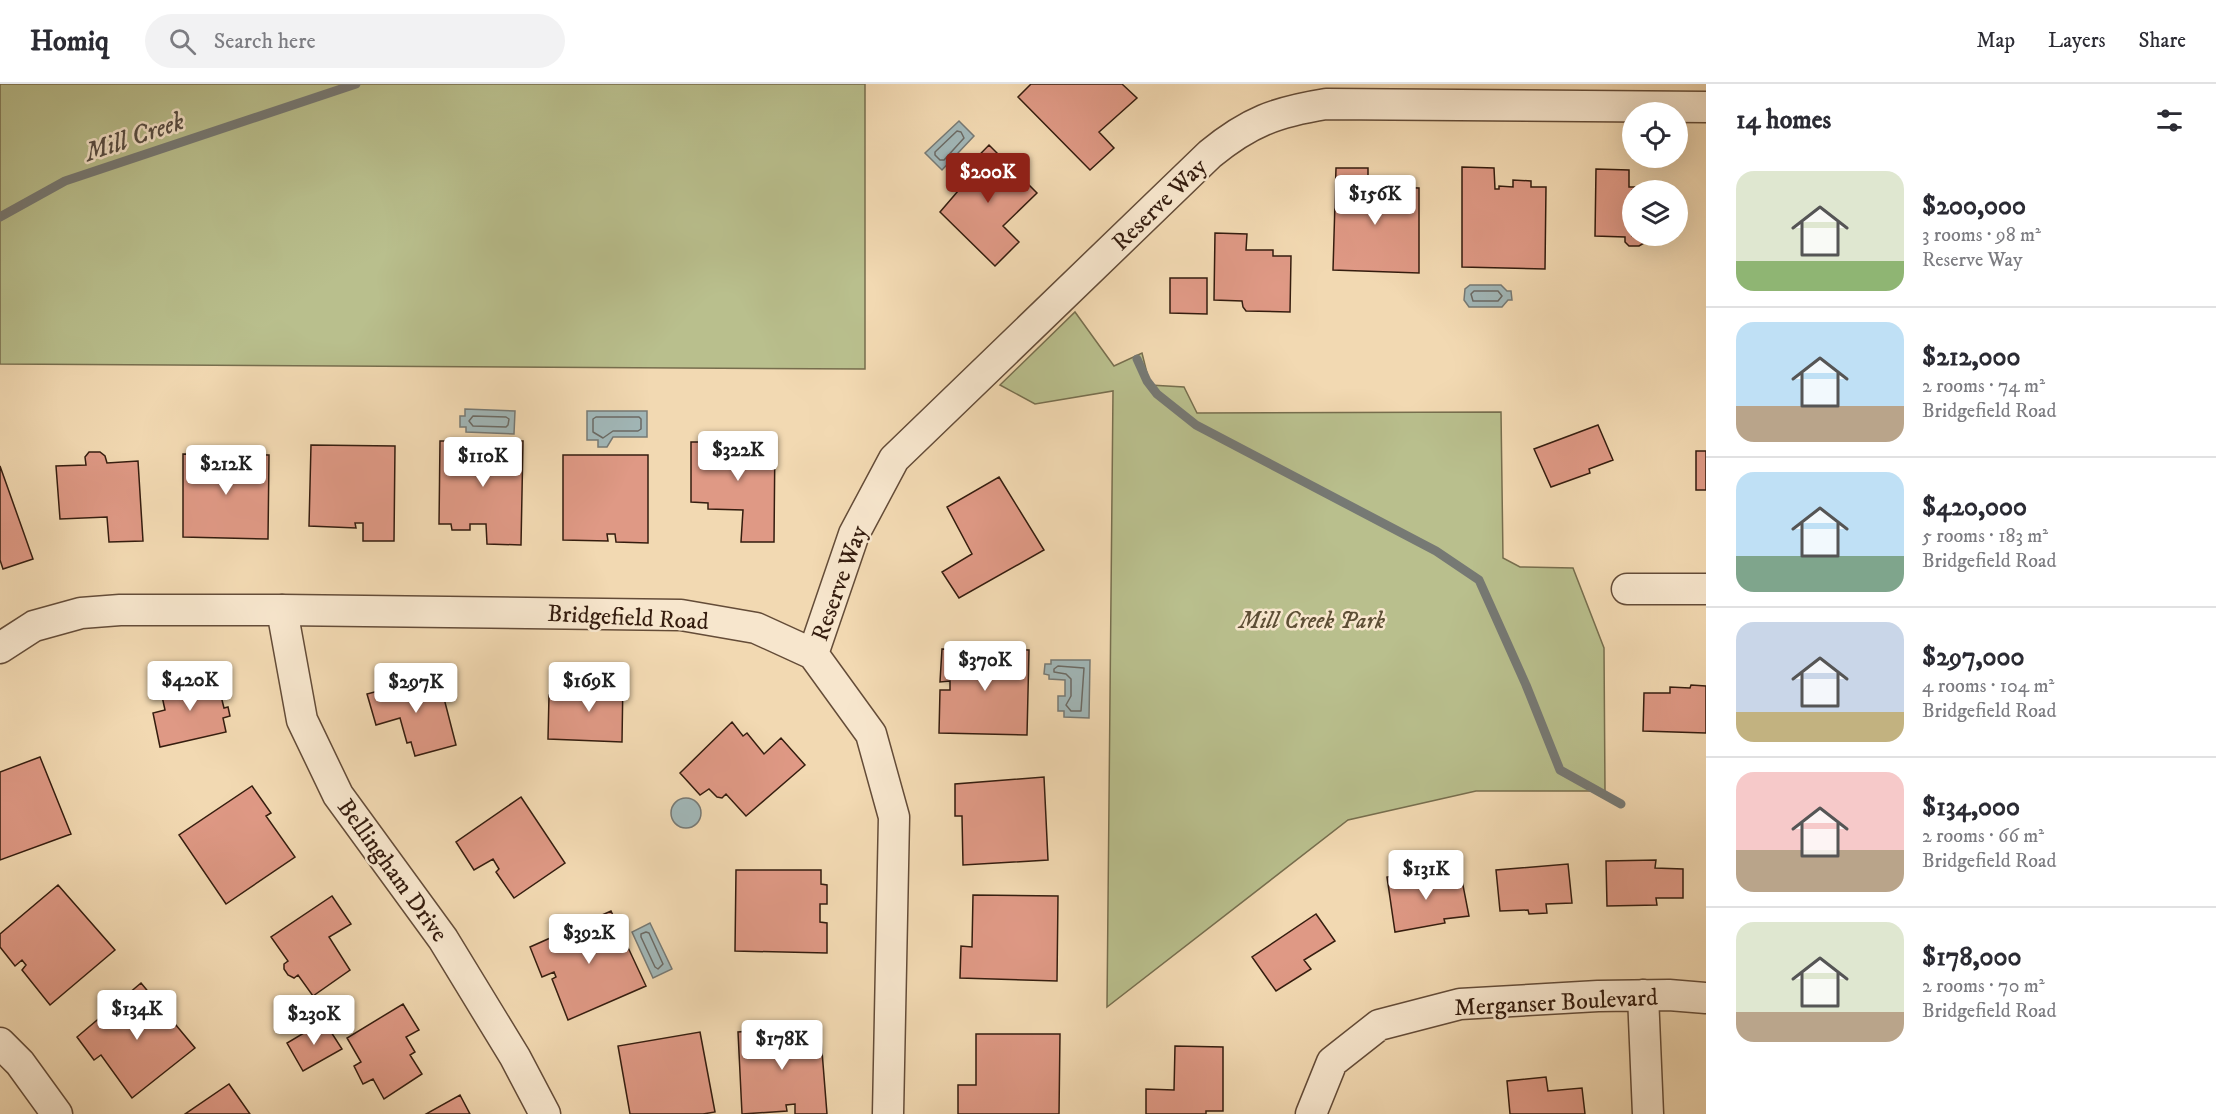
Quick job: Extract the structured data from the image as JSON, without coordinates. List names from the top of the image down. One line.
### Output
{"streets":{"street":["Reserve Way","Bridgefield Road","Bellingham Drive","Merganser Boulevard"]},"crossings":[["Reserve Way","Bridgefield Road"],["Bridgefield Road","Bellingham Drive"]],"water":["Mill Creek"],"parks":["Mill Creek Park"],"page":{"header":"Homiq","search":"Search here","nav":["Map","Layers","Share"],"heading":"14 homes","price":["$200K","$156K","$322K","$110K","$212K","$370K","$420K","$169K","$297K","$131K","$392K","$134K","$230K","$178K"],"list":[{"name":"$200,000","note":"3 rooms · 98 m² · Reserve Way"},{"name":"$212,000","note":"2 rooms · 74 m² · Bridgefield Road"},{"name":"$420,000","note":"5 rooms · 183 m² · Bridgefield Road"},{"name":"$297,000","note":"4 rooms · 104 m² · Bridgefield Road"},{"name":"$134,000","note":"2 rooms · 66 m² · Bridgefield Road"},{"name":"$178,000","note":"2 rooms · 70 m² · Bridgefield Road"}]}}
